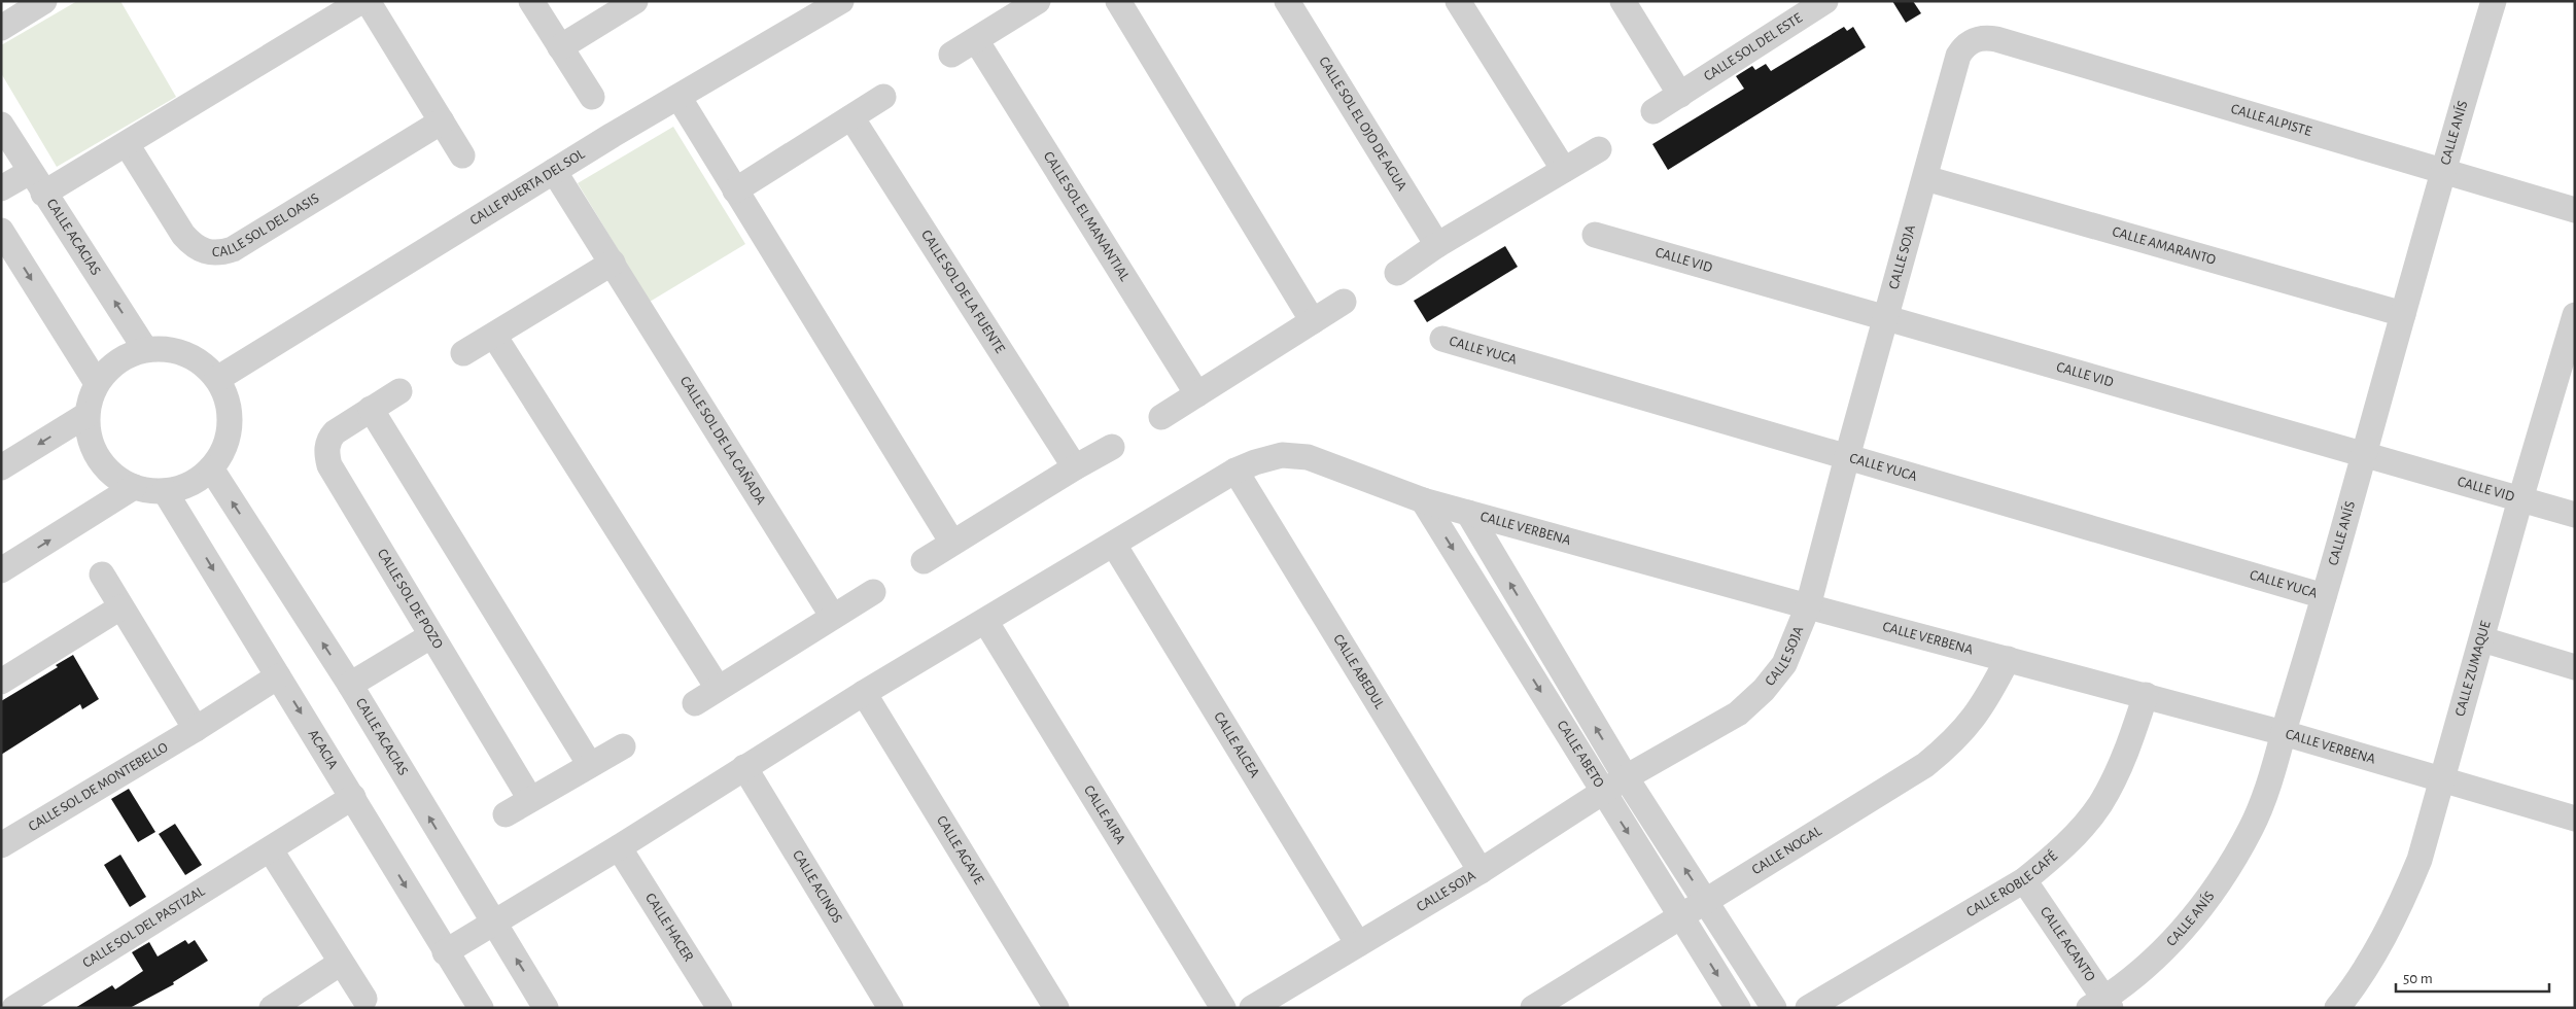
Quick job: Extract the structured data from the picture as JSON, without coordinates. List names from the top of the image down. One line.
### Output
{"streets":{"street":["CALLE SOL DEL ESTE","CALLE ALPISTE","CALLE SOL EL OJO DE AGUA","CALLE ANÍS","CALLE PUERTA DEL SOL","CALLE SOL EL MANANTIAL","CALLE SOL DEL OASIS","CALLE ACACIAS","CALLE AMARANTO","CALLE SOJA","CALLE VID","CALLE SOL DE LA FUENTE","CALLE YUCA","CALLE SOL DE LA CAÑADA","CALLE VERBENA","CALLE SOL DE POZO","CALLE ZUMAQUE","CALLE ABEDUL","CALLE ALCEA","ACACIA","CALLE ABETO","CALLE SOL DE MONTEBELLO","CALLE AIRA","CALLE AGAVE","CALLE NOGAL","CALLE ROBLE CAFÉ","CALLE ACINOS","CALLE HACER","CALLE SOL DEL PASTIZAL","CALLE ACANTO"]},"crossings":[["CALLE ALPISTE","CALLE ANÍS"],["CALLE ALPISTE","CALLE SOJA"],["CALLE ANÍS","CALLE AMARANTO"],["CALLE ANÍS","CALLE VID"],["CALLE ANÍS","CALLE YUCA"],["CALLE ANÍS","CALLE VERBENA"],["CALLE ANÍS","CALLE ACANTO"],["CALLE PUERTA DEL SOL","CALLE ACACIAS"],["CALLE PUERTA DEL SOL","CALLE SOL DE LA CAÑADA"],["CALLE PUERTA DEL SOL","ACACIA"],["CALLE ACACIAS","CALLE VERBENA"],["CALLE ACACIAS","ACACIA"],["CALLE AMARANTO","CALLE SOJA"],["CALLE SOJA","CALLE VID"],["CALLE SOJA","CALLE YUCA"],["CALLE SOJA","CALLE VERBENA"],["CALLE SOJA","CALLE ABEDUL"],["CALLE SOJA","CALLE ALCEA"],["CALLE SOJA","CALLE ABETO"],["CALLE VID","CALLE ZUMAQUE"],["CALLE VERBENA","CALLE ZUMAQUE"],["CALLE VERBENA","CALLE ABEDUL"],["CALLE VERBENA","CALLE ALCEA"],["CALLE VERBENA","ACACIA"],["CALLE VERBENA","CALLE ABETO"],["CALLE VERBENA","CALLE AIRA"],["CALLE VERBENA","CALLE AGAVE"],["CALLE VERBENA","CALLE NOGAL"],["CALLE VERBENA","CALLE ROBLE CAFÉ"],["CALLE VERBENA","CALLE ACINOS"],["CALLE VERBENA","CALLE HACER"],["ACACIA","CALLE SOL DE MONTEBELLO"],["ACACIA","CALLE SOL DEL PASTIZAL"],["CALLE ABETO","CALLE NOGAL"],["CALLE ROBLE CAFÉ","CALLE ACANTO"]],"scale_bar":"50 m"}
